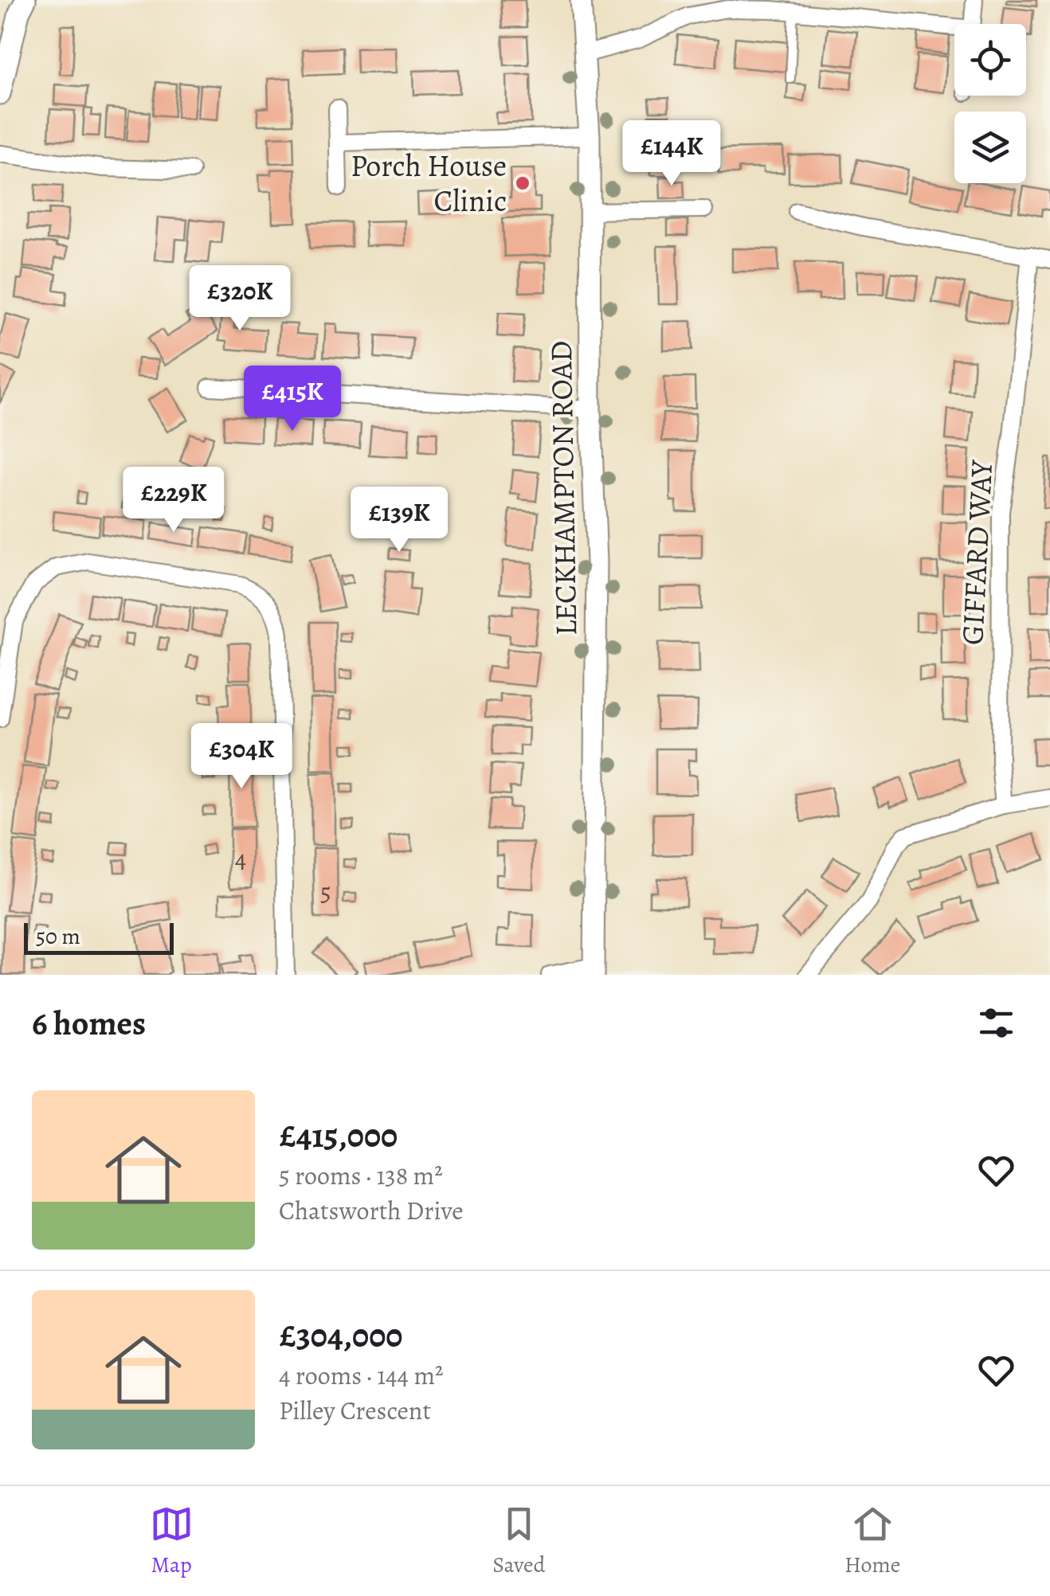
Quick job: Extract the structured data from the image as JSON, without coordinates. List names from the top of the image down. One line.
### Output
{"streets":{"street":["LECKHAMPTON ROAD","GIFFARD WAY"]},"places":["Porch House Clinic"],"house_numbers":["4","5"],"scale_bar":"50 m","page":{"price":["£144K","£320K","£415K","£229K","£139K","£304K"],"scale":"50 m","heading":"6 homes","list":[{"name":"£415,000","note":"5 rooms · 138 m² · Chatsworth Drive"},{"name":"£304,000","note":"4 rooms · 144 m² · Pilley Crescent"}],"tabs":["Map","Saved","Home"]}}
